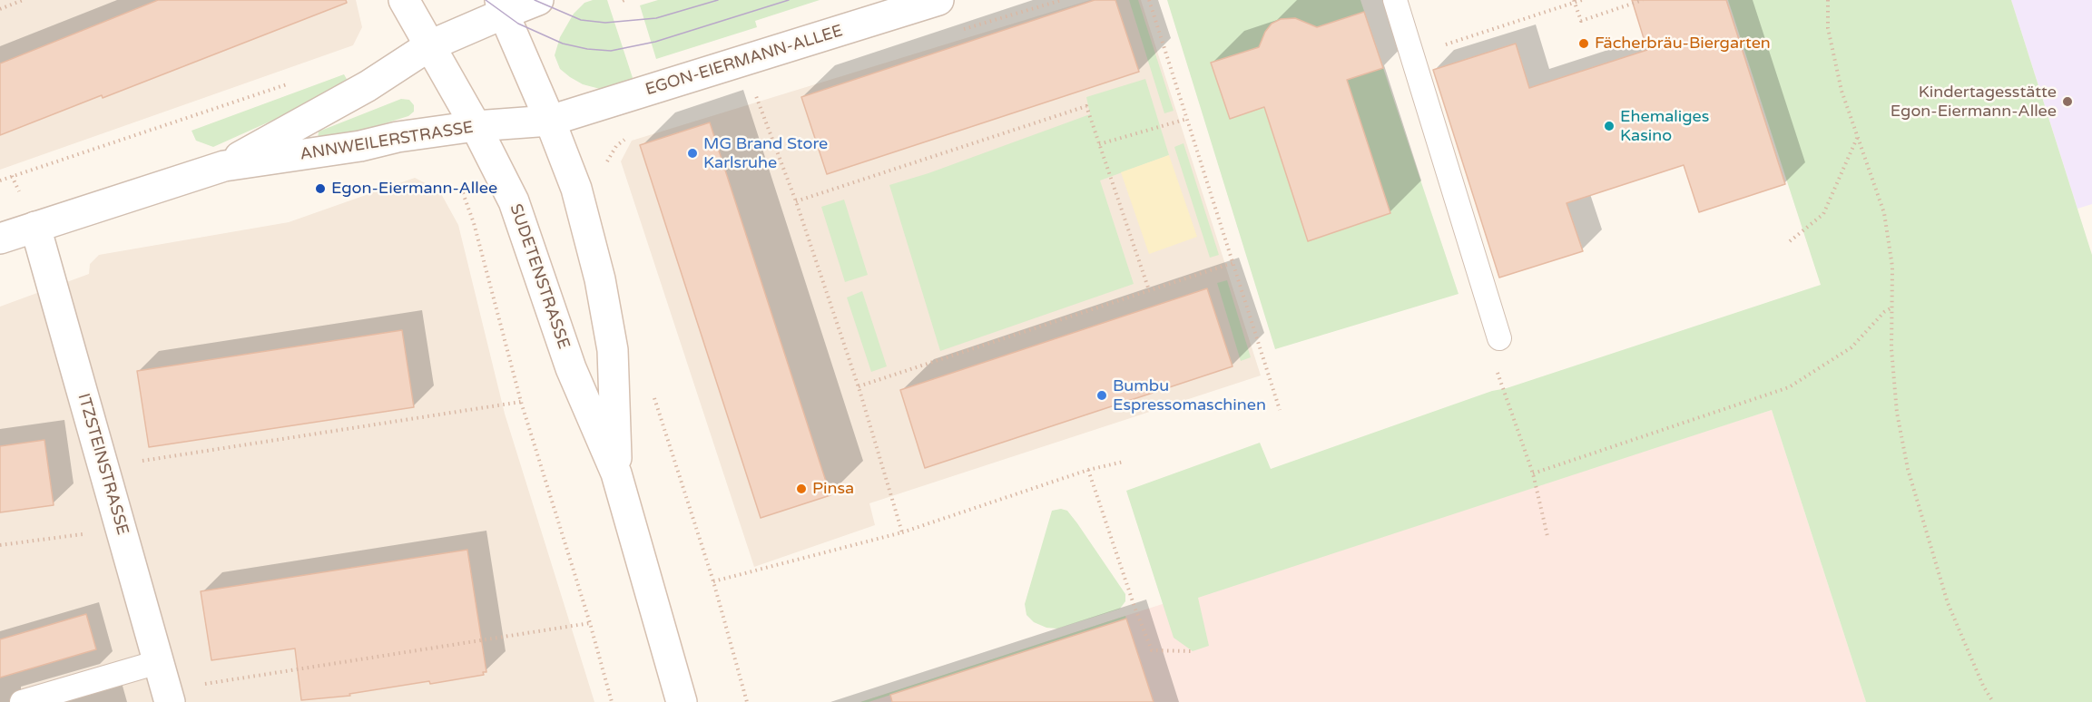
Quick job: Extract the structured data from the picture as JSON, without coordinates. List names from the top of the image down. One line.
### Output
{"streets":{"street":["EGON-EIERMANN-ALLEE","ANNWEILERSTRASSE","SUDETENSTRASSE","ITZSTEINSTRASSE"]},"crossings":[["EGON-EIERMANN-ALLEE","ANNWEILERSTRASSE"],["EGON-EIERMANN-ALLEE","SUDETENSTRASSE"],["ANNWEILERSTRASSE","SUDETENSTRASSE"],["ANNWEILERSTRASSE","ITZSTEINSTRASSE"]],"places":["Fächerbräu-Biergarten","Kindertagesstätte Egon-Eiermann-Allee","Ehemaliges Kasino","MG Brand Store Karlsruhe","Egon-Eiermann-Allee","Bumbu Espressomaschinen","Pinsa"]}
